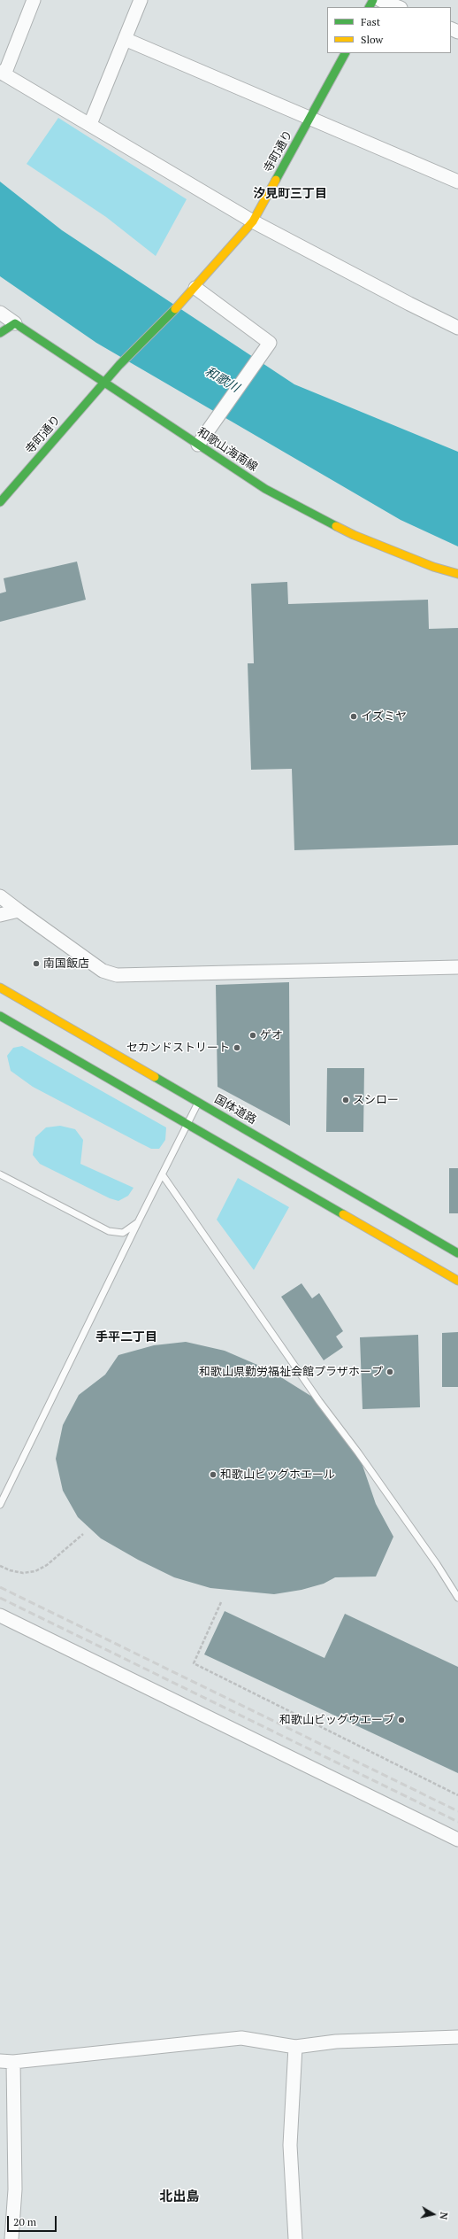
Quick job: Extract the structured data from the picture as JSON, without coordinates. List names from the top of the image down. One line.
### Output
{"streets":{"street":["寺町通り","和歌山海南線","国体道路"]},"crossings":[["寺町通り","和歌山海南線"]],"districts":["汐見町三丁目","手平二丁目","北出島"],"water":["和歌川"],"places":["イズミヤ","南国飯店","ゲオ","セカンドストリート","スシロー","和歌山県勤労福祉会館プラザホープ","和歌山ビッグホエール","和歌山ビッグウエーブ"],"legend":["Fast","Slow"],"scale_bar":"20 m","north":"right"}
